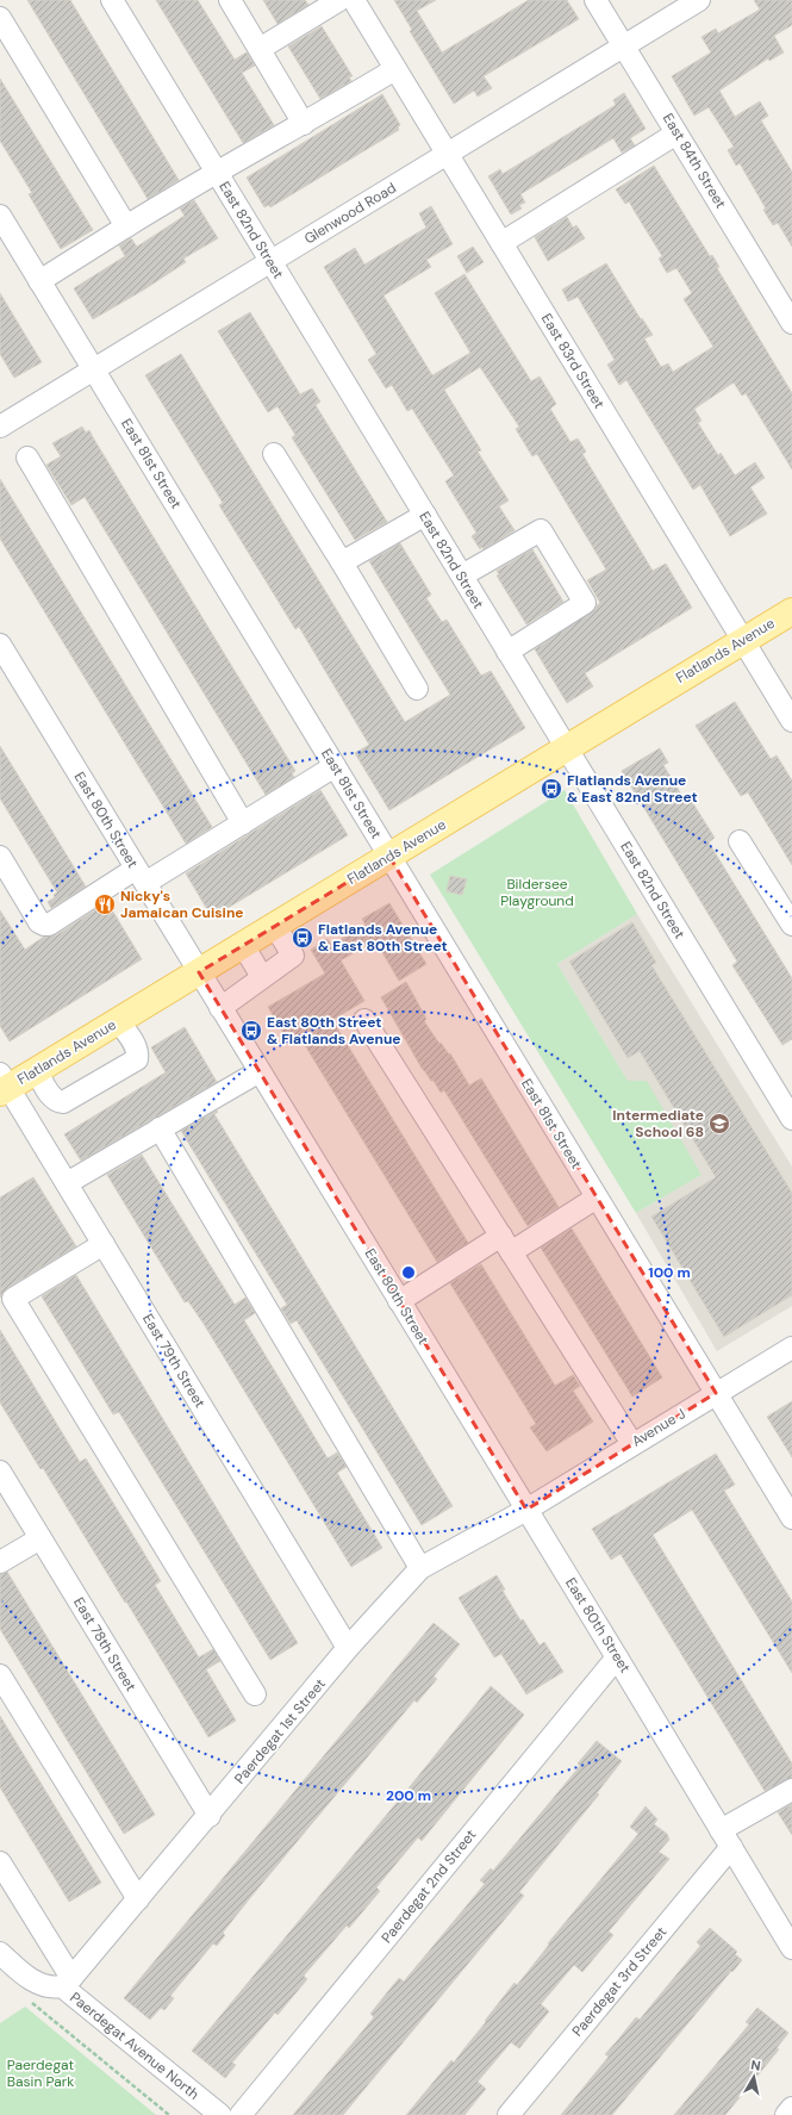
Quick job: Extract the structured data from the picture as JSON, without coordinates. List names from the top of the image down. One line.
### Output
{"streets":{"main road":["Flatlands Avenue"],"street":["East 84th Street","Glenwood Road","East 82nd Street","East 83rd Street","East 81st Street","East 80th Street","East 79th Street","Avenue J","East 78th Street","Paerdegat 1st Street","Paerdegat 2nd Street","Paerdegat 3rd Street","Paerdegat Avenue North"]},"crossings":[["East 84th Street","Glenwood Road"],["Glenwood Road","East 82nd Street"],["Glenwood Road","East 83rd Street"],["Glenwood Road","East 81st Street"],["East 82nd Street","Flatlands Avenue"],["East 83rd Street","Flatlands Avenue"],["East 81st Street","Flatlands Avenue"],["East 81st Street","Avenue J"],["Flatlands Avenue","East 80th Street"],["Flatlands Avenue","East 79th Street"],["East 80th Street","Avenue J"],["East 80th Street","Paerdegat 1st Street"],["East 80th Street","Paerdegat 2nd Street"],["East 80th Street","Paerdegat 3rd Street"],["East 79th Street","Paerdegat 1st Street"],["Avenue J","Paerdegat 1st Street"],["East 78th Street","Paerdegat 1st Street"],["Paerdegat 1st Street","Paerdegat Avenue North"]],"parks":["Bildersee Playground","Paerdegat Basin Park"],"places":{"bus stop":["Flatlands Avenue & East 82nd Street","Flatlands Avenue & East 80th Street","East 80th Street & Flatlands Avenue"],"restaurant":["Nicky's Jamaican Cuisine"],"school or university":["Intermediate School 68"]},"north":"top","rings":["100 m","200 m"]}
